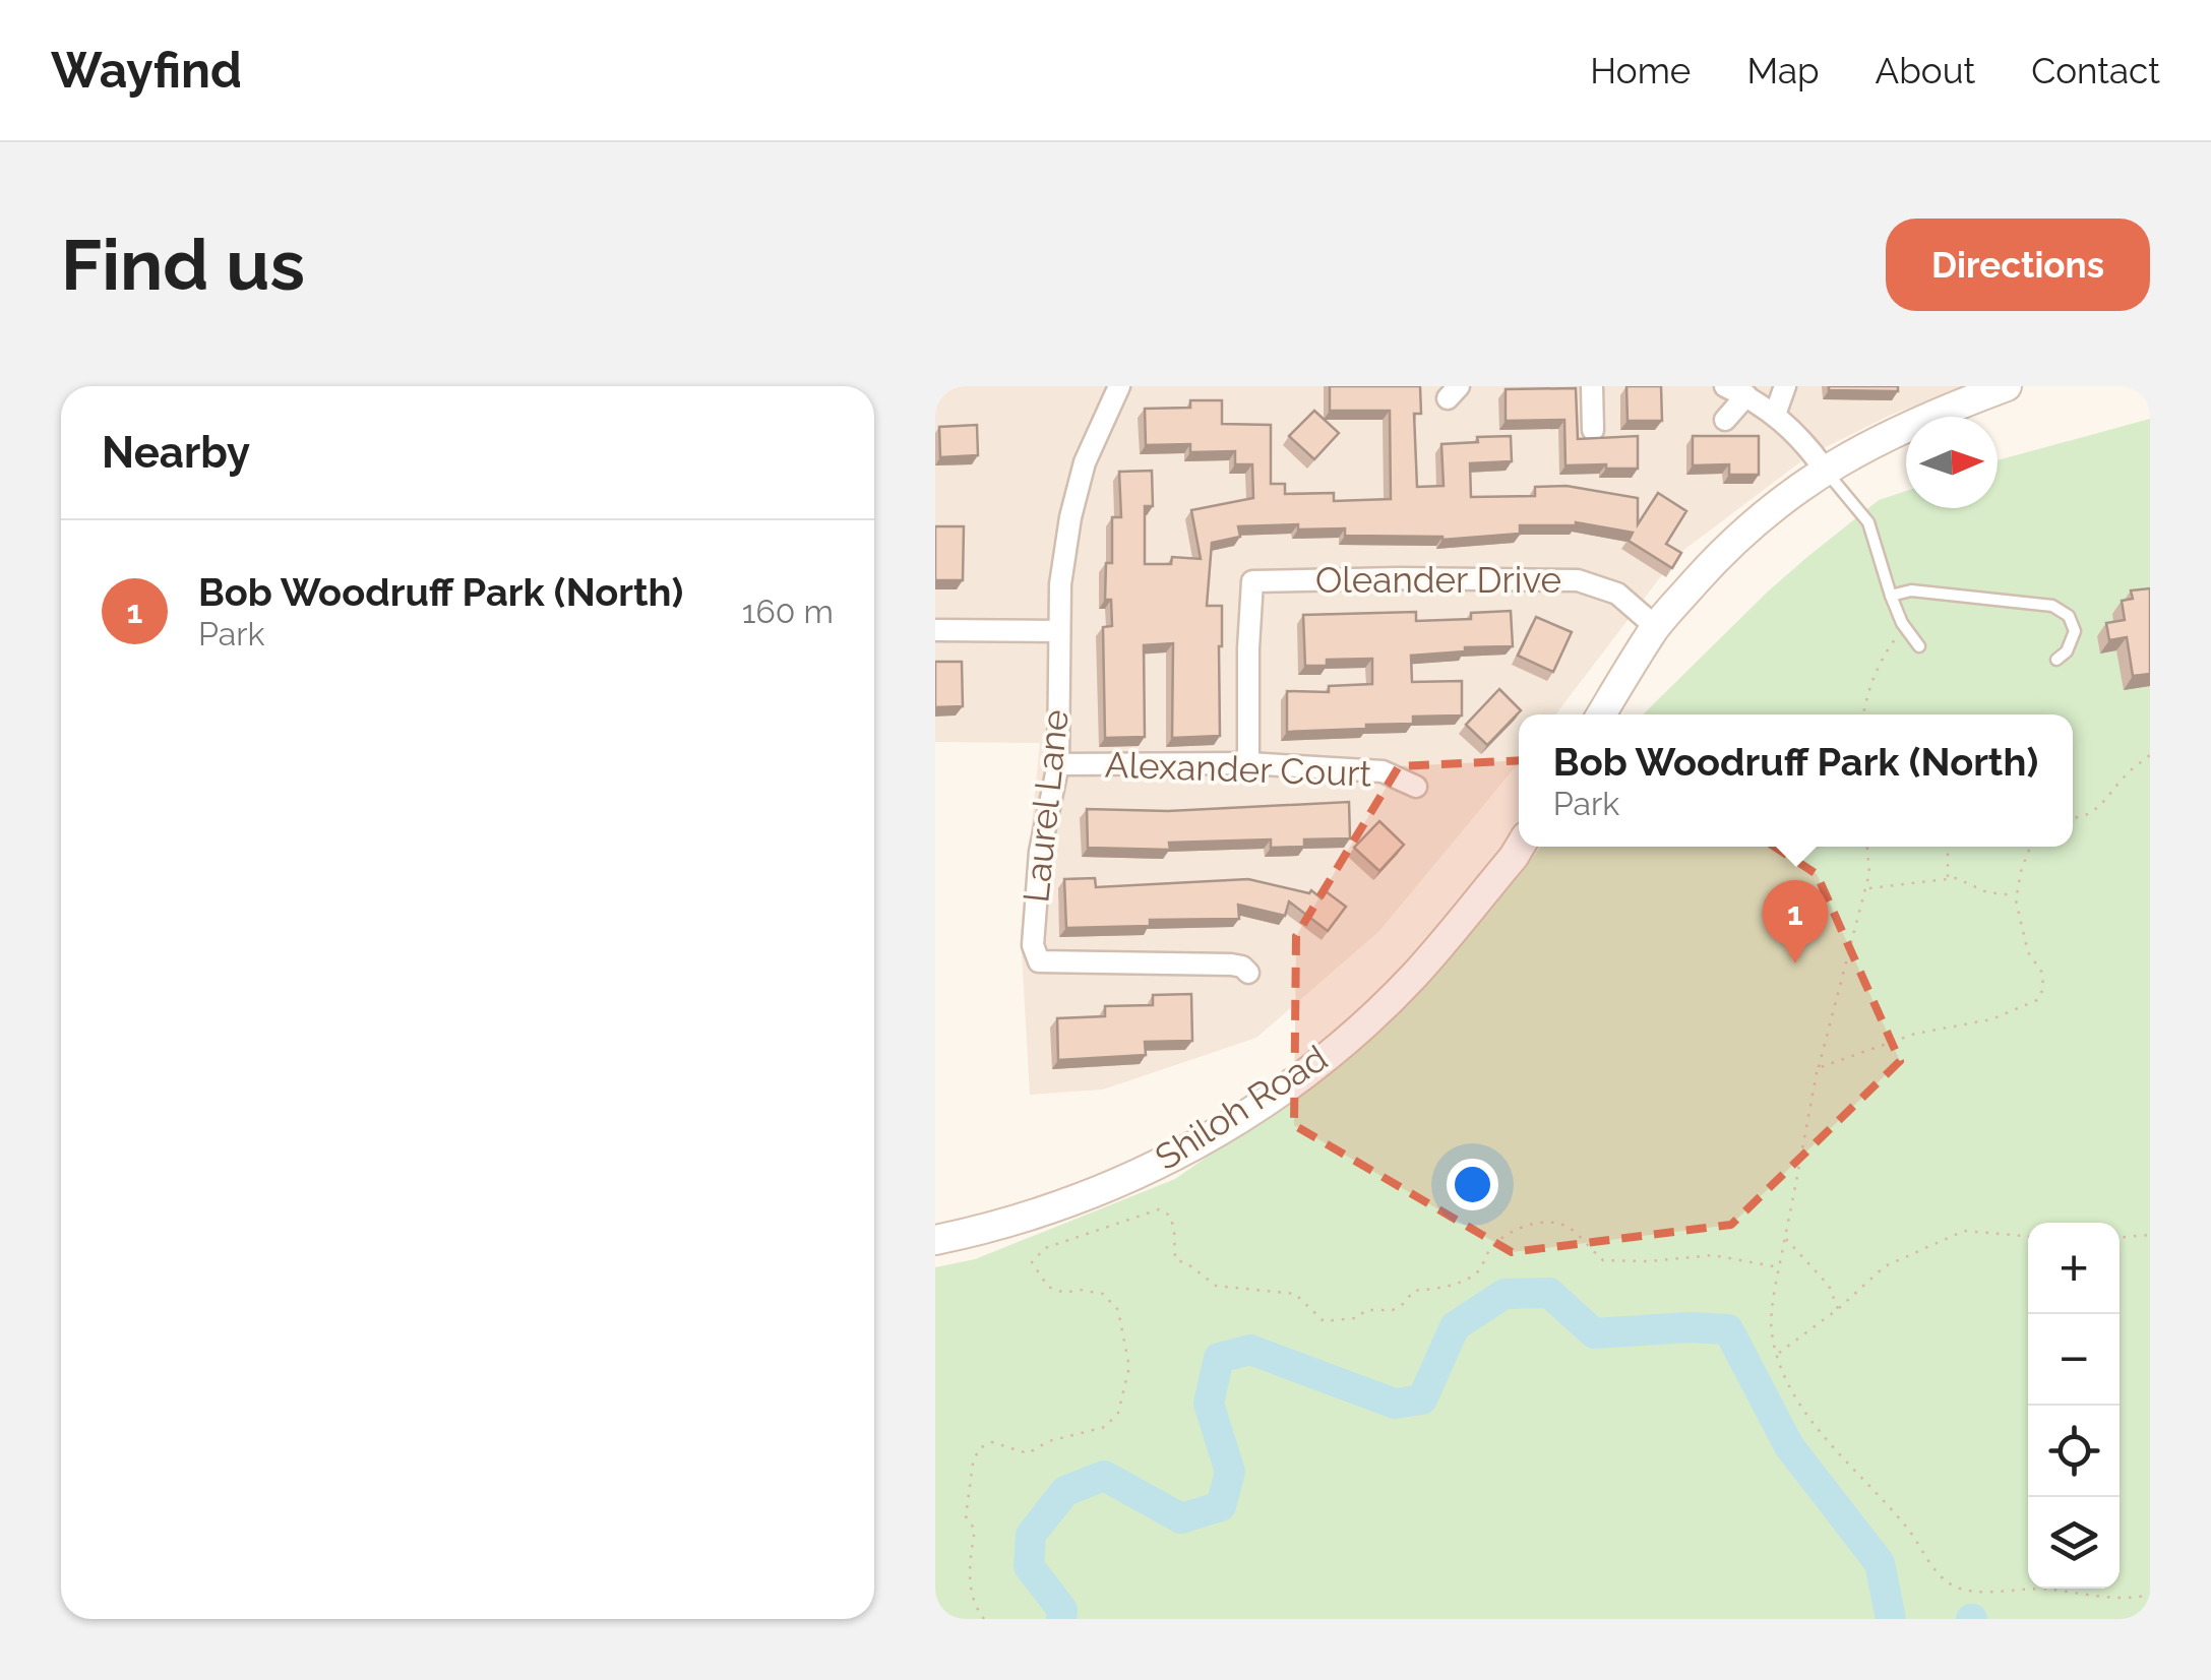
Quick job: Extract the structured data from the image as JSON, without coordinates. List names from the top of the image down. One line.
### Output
{"streets":{"main road":["Shiloh Road"],"street":["Oleander Drive","Alexander Court","Laurel Lane"]},"crossings":[["Oleander Drive","Alexander Court"],["Alexander Court","Laurel Lane"]],"north":"right","page":{"header":"Wayfind","nav":["Home","Map","About","Contact"],"buttons":"Directions","title":"Find us","heading":"Nearby","list":[{"mark":"1","name":"Bob Woodruff Park (North)","note":"Park","value":"160 m"}],"popup":["Bob Woodruff Park (North)","Park"],"pins":"1","map_buttons":["+","−"]}}
